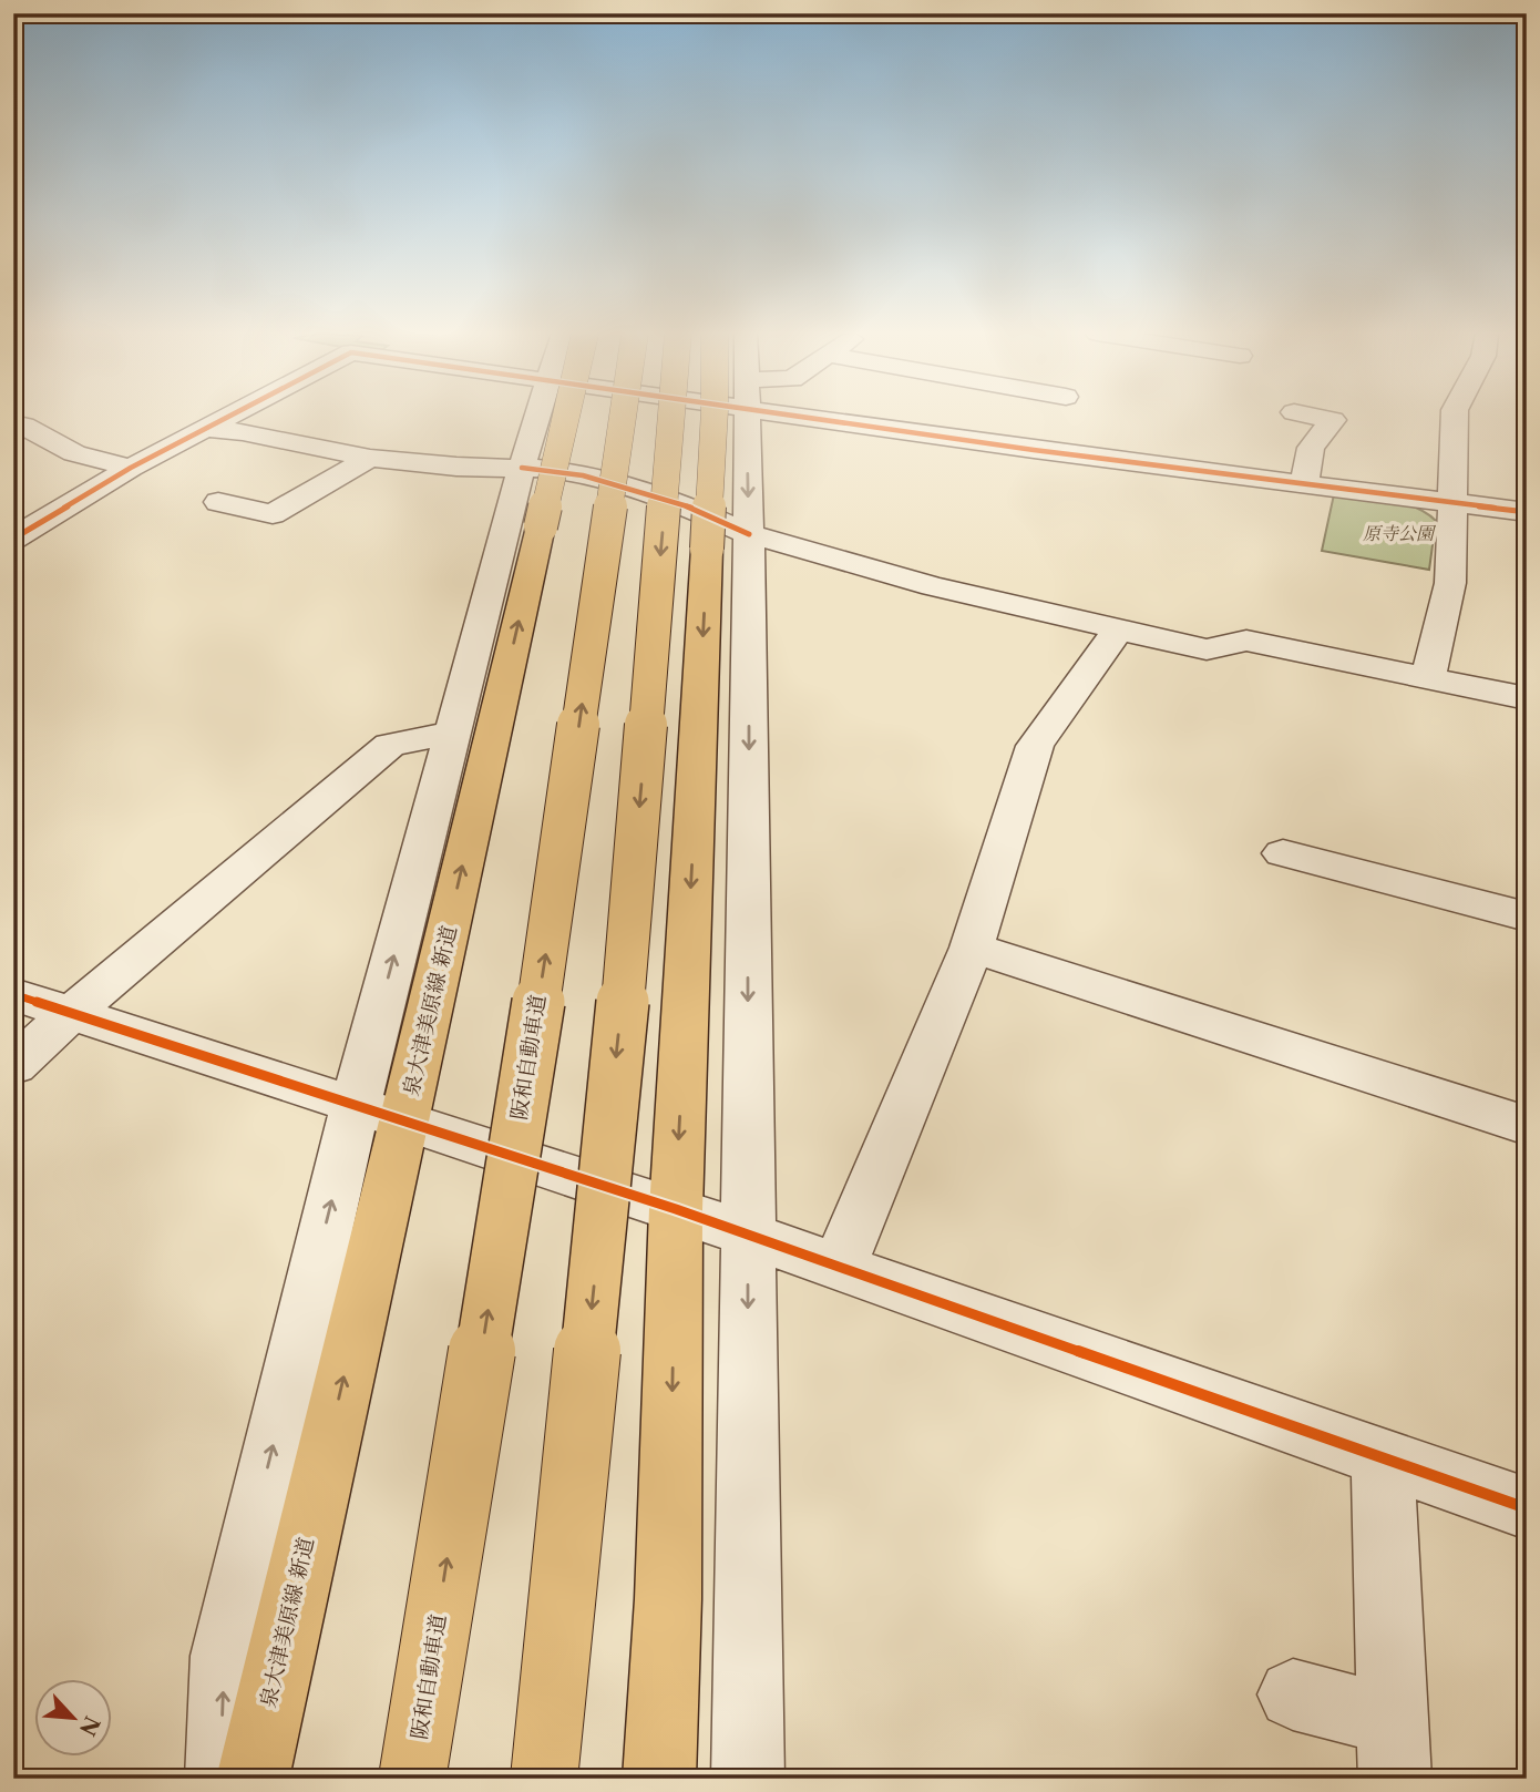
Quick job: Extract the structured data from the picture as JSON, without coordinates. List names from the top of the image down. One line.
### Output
{"streets":{"main road":["泉大津美原線 新道","阪和自動車道"]},"parks":["原寺公園"],"north":"bottom right"}
